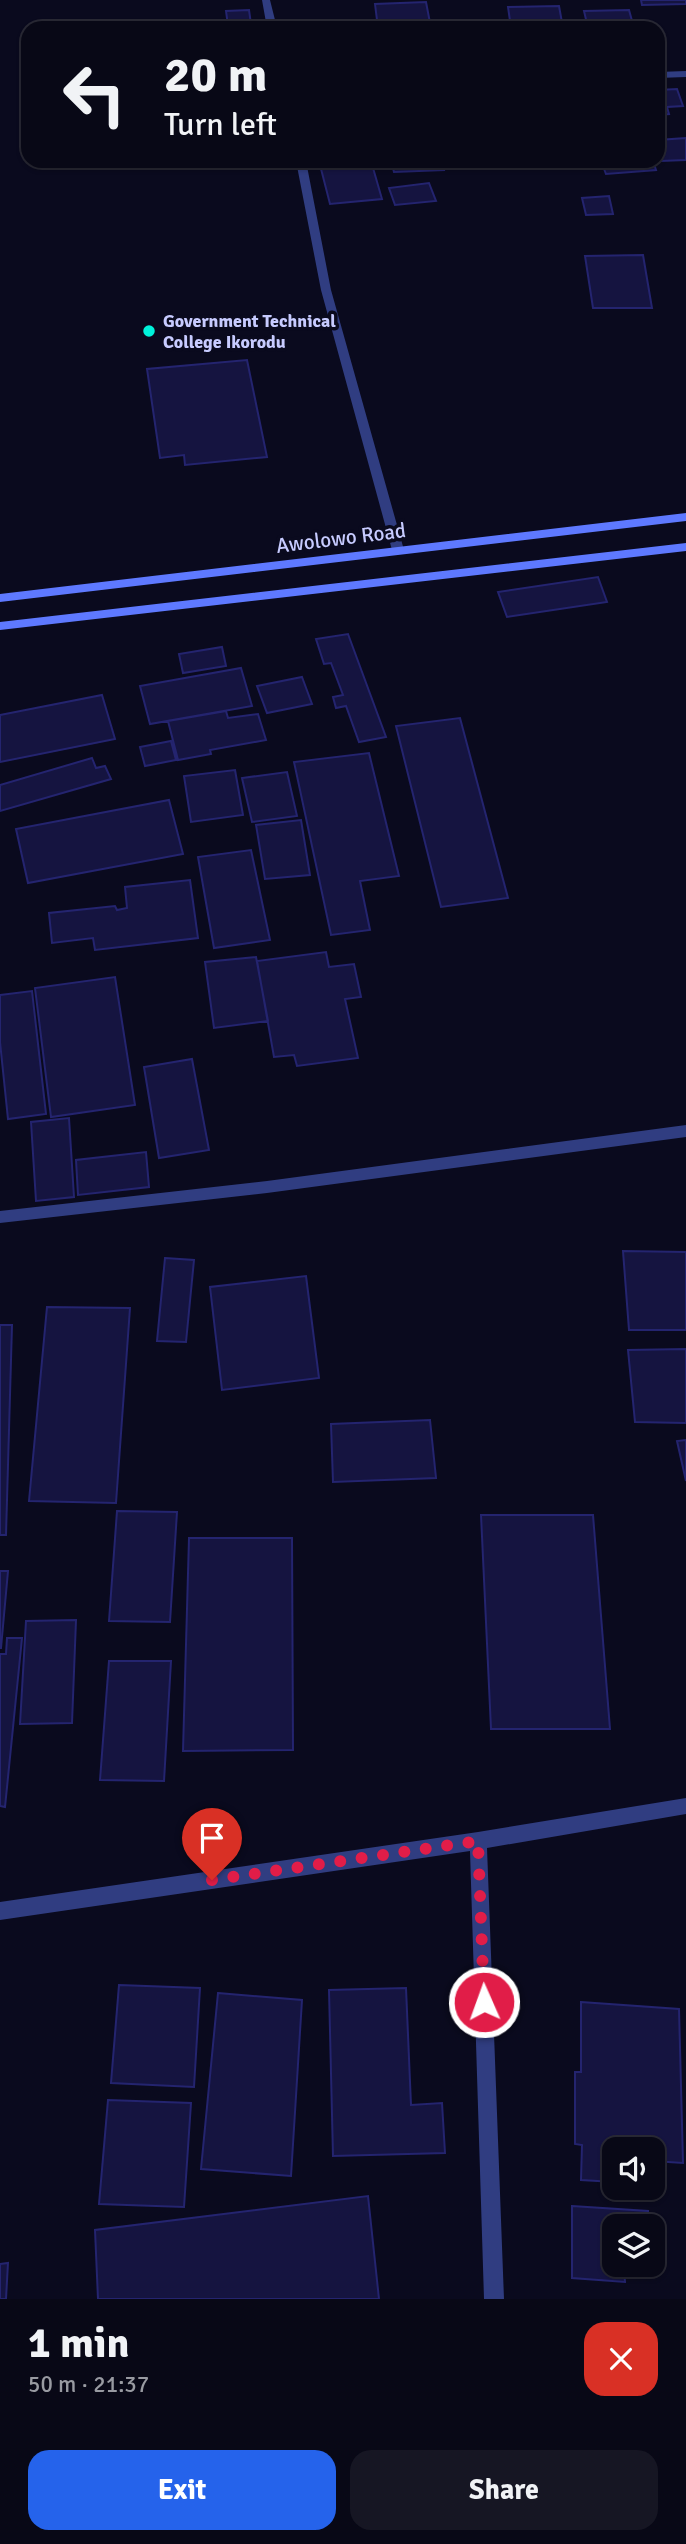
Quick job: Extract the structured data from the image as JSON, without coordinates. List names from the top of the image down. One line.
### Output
{"streets":{"main road":["Awolowo Road"]},"places":["Government Technical College Ikorodu"],"page":{"turn":["20 m","Turn left"],"heading":["1 min","50 m · 21:37"],"buttons":["Exit","Share"]}}
